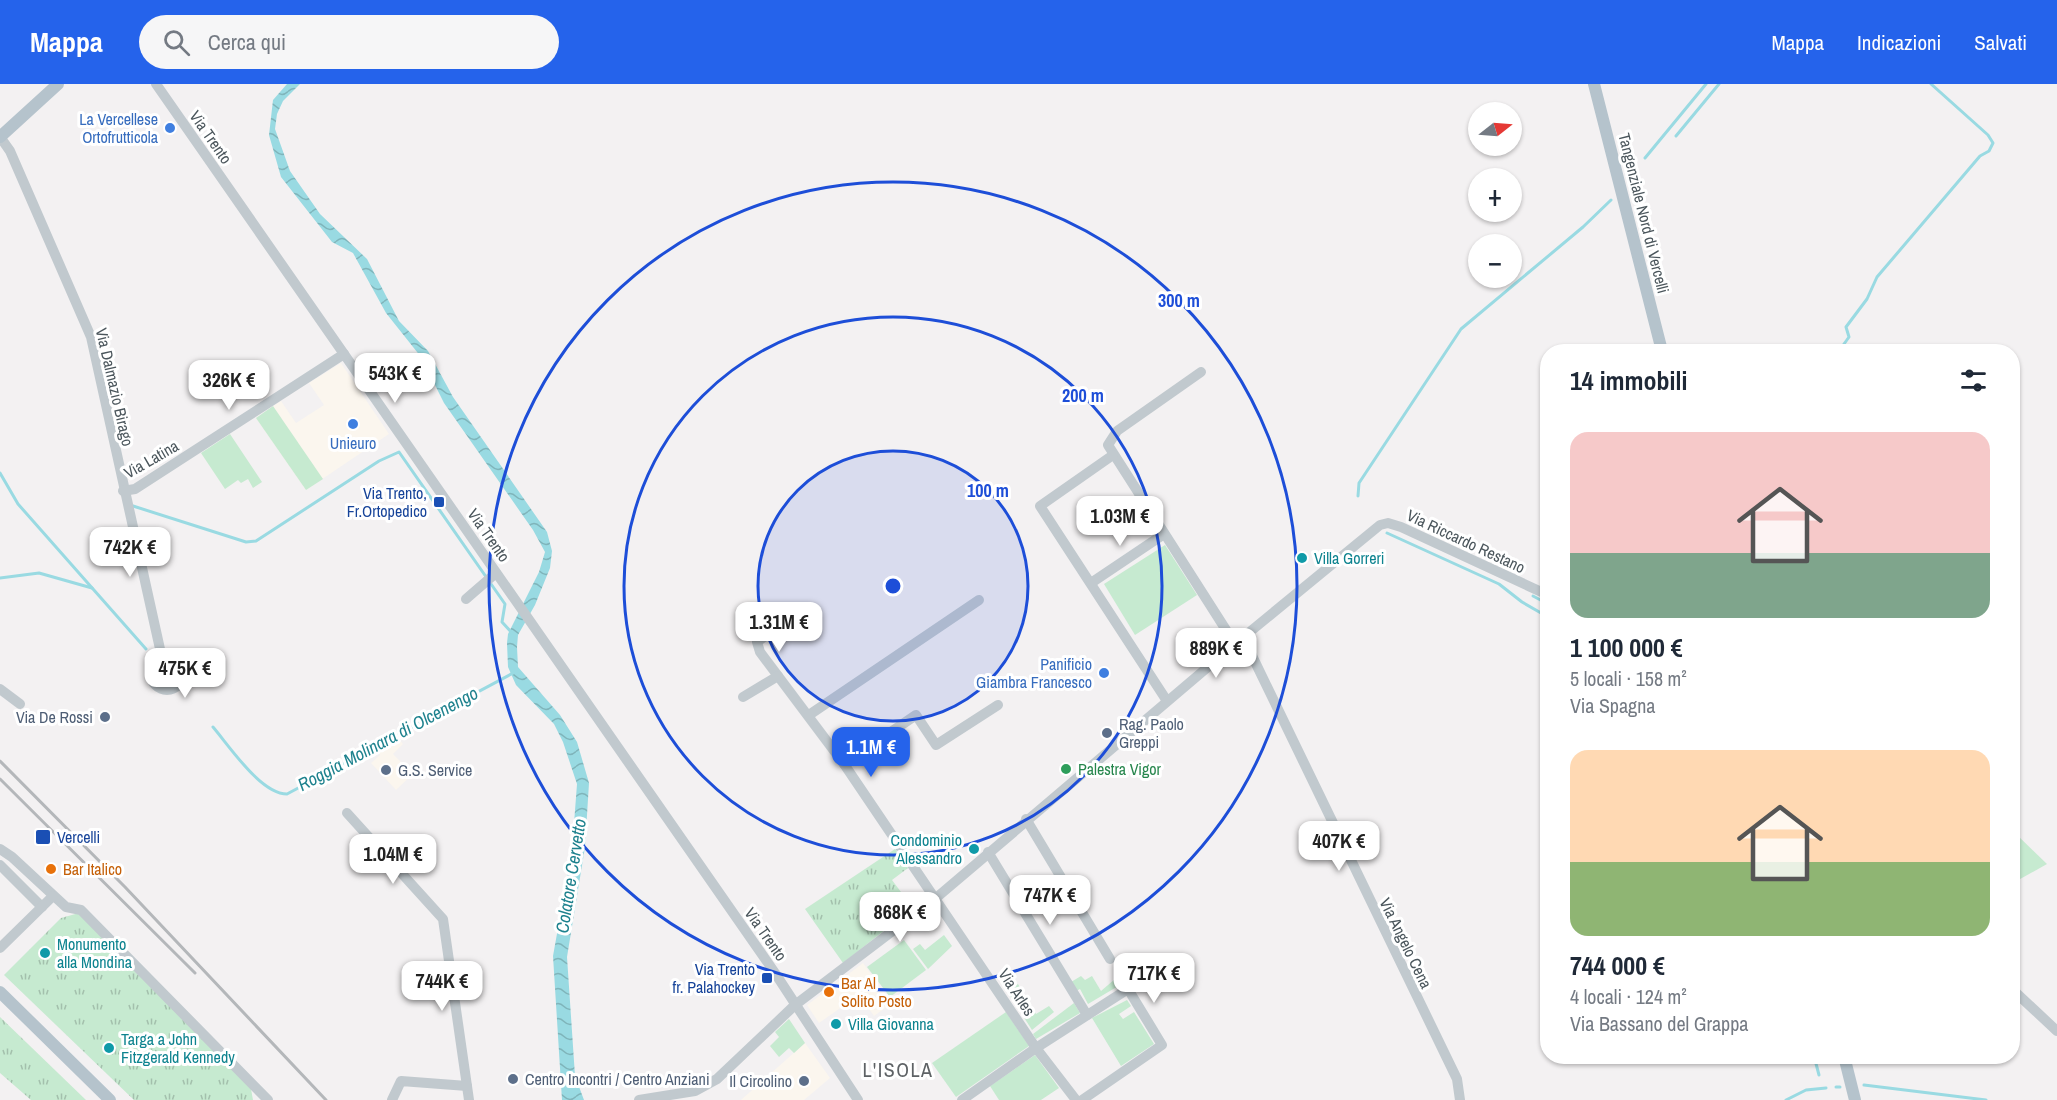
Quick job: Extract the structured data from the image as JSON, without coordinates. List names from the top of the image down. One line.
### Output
{"streets":{"main road":["Tangenziale Nord di Vercelli"],"street":["Via Trento","Via Dalmazio Birago","Via Latina","Via Riccardo Restano","Via Angelo Cena","Via Arles"]},"crossings":[["Via Trento","Via Latina"],["Via Trento","Via Riccardo Restano"],["Via Dalmazio Birago","Via Latina"],["Via Riccardo Restano","Via Angelo Cena"],["Via Riccardo Restano","Via Arles"]],"districts":["L'ISOLA"],"water":["Roggia Molinara di Olcenengo","Colatore Cervetto"],"places":{"other":["La Vercellese Ortofrutticola","Unieuro","Villa Gorreri","Panificio Giambra Francesco","Via De Rossi","Rag. Paolo Greppi","Palestra Vigor","G.S. Service","Condominio Alessandro","Bar Italico","Monumento alla Mondina","Bar Al Solito Posto","Villa Giovanna","Targa a John Fitzgerald Kennedy","Centro Incontri / Centro Anziani","Il Circolino"],"transit":["Via Trento, Fr.Ortopedico","Vercelli","Via Trento fr. Palahockey"]},"north":"right","page":{"header":"Mappa","search":"Cerca qui","nav":["Mappa","Indicazioni","Salvati"],"map_buttons":["+","−"],"heading":"14 immobili","price":["543K €","326K €","1.03M €","742K €","1.31M €","889K €","475K €","1.1M €","407K €","1.04M €","747K €","868K €","717K €","744K €"],"list":[{"name":"1 100 000 €","note":"5 locali · 158 m² · Via Spagna"},{"name":"744 000 €","note":"4 locali · 124 m² · Via Bassano del Grappa"}]},"rings":["300 m","200 m","100 m"]}
